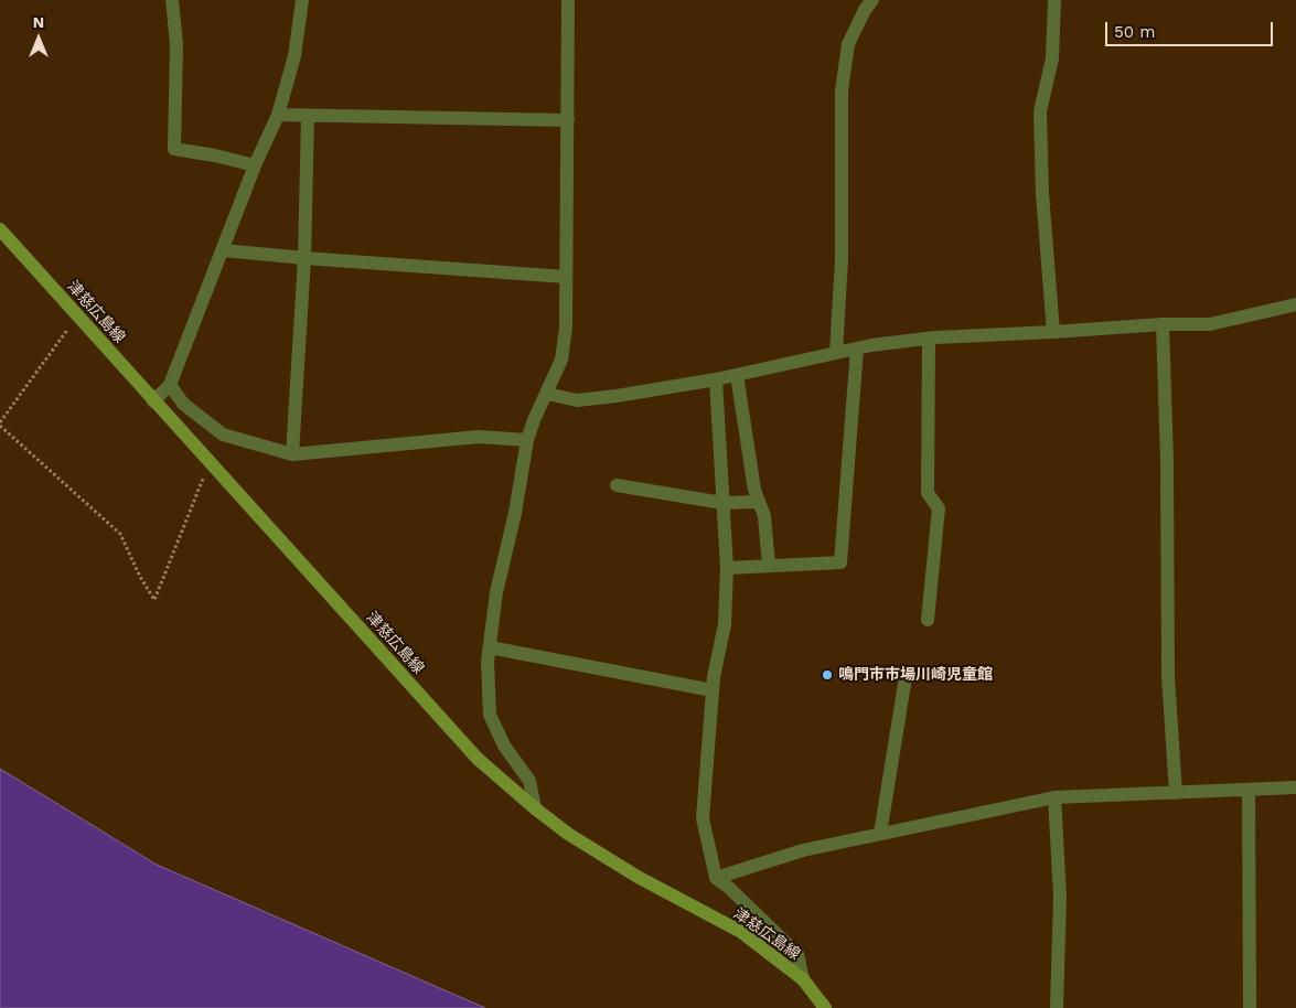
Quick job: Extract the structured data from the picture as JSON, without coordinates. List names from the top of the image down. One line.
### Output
{"streets":{"main road":["津慈広島線"]},"places":["鳴門市市場川崎児童館"],"scale_bar":"50 m","north":"top"}
